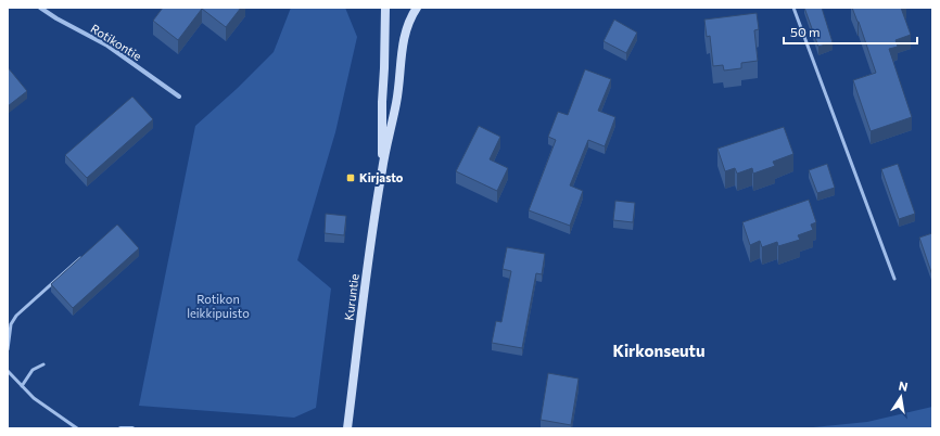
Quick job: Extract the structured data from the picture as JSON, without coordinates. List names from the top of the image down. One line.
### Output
{"streets":{"main road":["Kuruntie"],"street":["Rotikontie"]},"districts":["Kirkonseutu"],"parks":["Rotikon leikkipuisto"],"places":{"transit":["Kirjasto"]},"scale_bar":"50 m","north":"top"}
